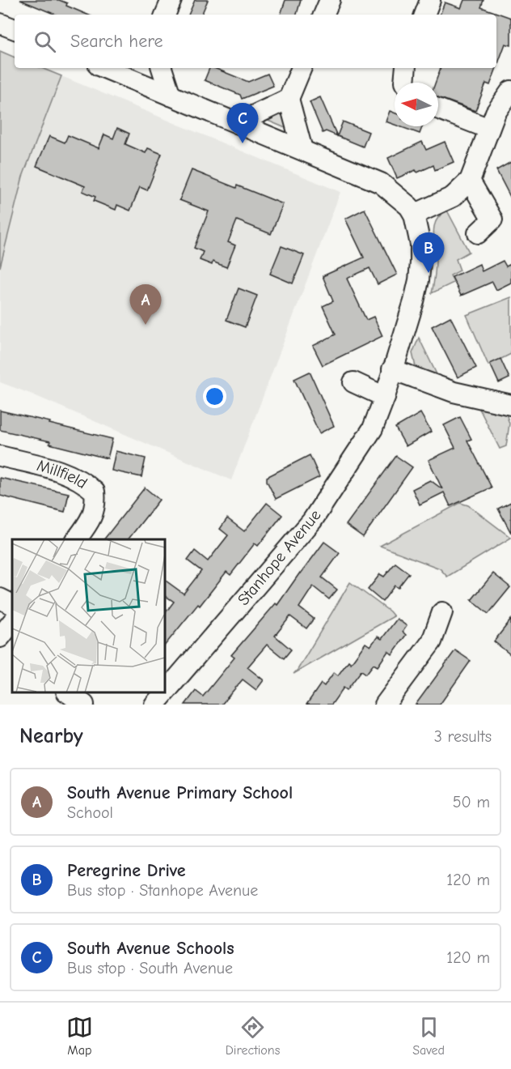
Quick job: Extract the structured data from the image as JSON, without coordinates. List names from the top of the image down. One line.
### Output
{"streets":{"street":["Millfield","Stanhope Avenue"]},"north":"left","page":{"search":"Search here","pins":["C","B","A"],"heading":["Nearby","3 results"],"list":[{"mark":"A","name":"South Avenue Primary School","note":"School","value":"50 m"},{"mark":"B","name":"Peregrine Drive","note":"Bus stop · Stanhope Avenue","value":"120 m"},{"mark":"C","name":"South Avenue Schools","note":"Bus stop · South Avenue","value":"120 m"}],"nav":["Map","Directions","Saved"]}}
